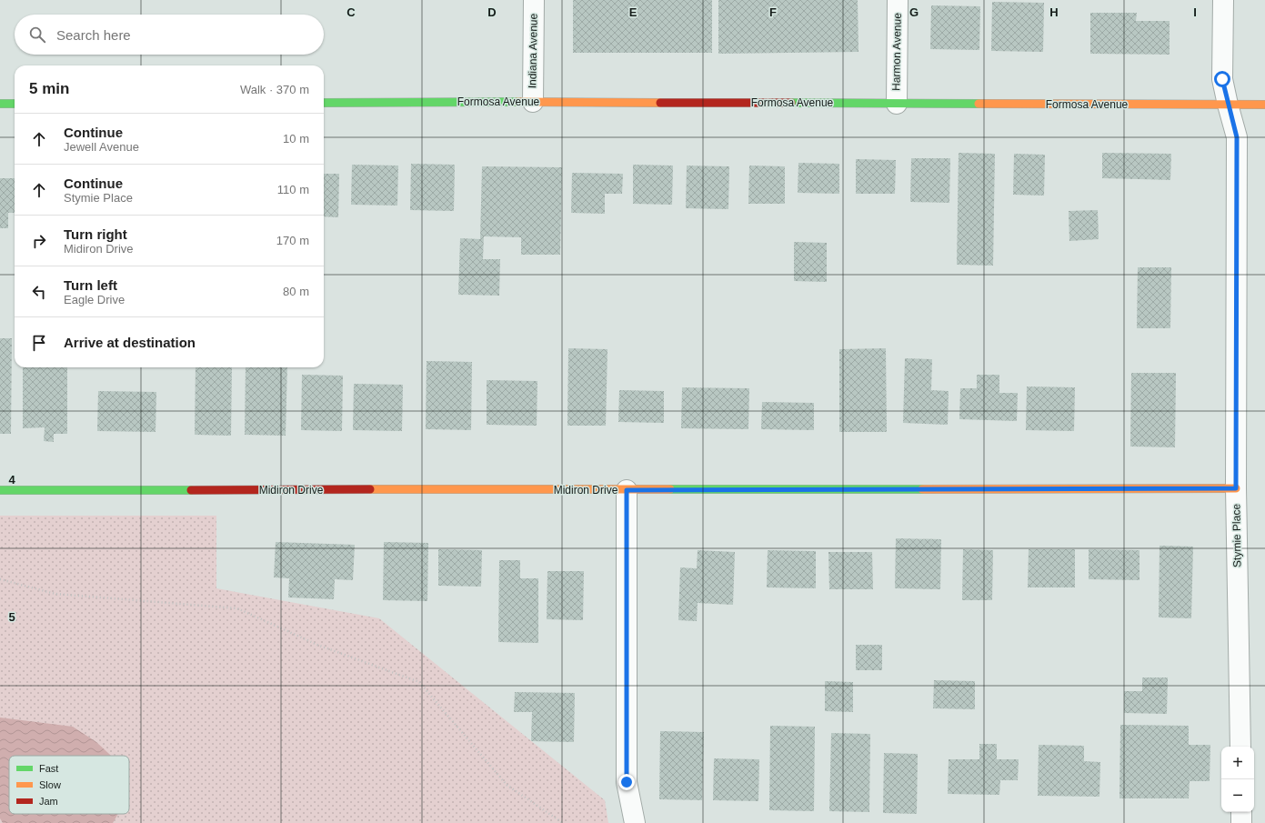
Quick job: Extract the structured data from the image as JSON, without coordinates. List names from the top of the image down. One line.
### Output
{"streets":{"street":["Indiana Avenue","Harmon Avenue","Formosa Avenue","Midiron Drive","Stymie Place"]},"crossings":[["Indiana Avenue","Formosa Avenue"],["Harmon Avenue","Formosa Avenue"],["Formosa Avenue","Stymie Place"],["Midiron Drive","Stymie Place"]],"legend":["Fast","Slow","Jam"],"page":{"search":"Search here","heading":["5 min","Walk · 370 m"],"list":[["Continue","Jewell Avenue","10 m"],["Continue","Stymie Place","110 m"],["Turn right","Midiron Drive","170 m"],["Turn left","Eagle Drive","80 m"],"Arrive at destination"],"map_buttons":["+","−"]},"grid":{"columns":["C","D","E","F","G","H","I"],"rows":["4","5"]}}
